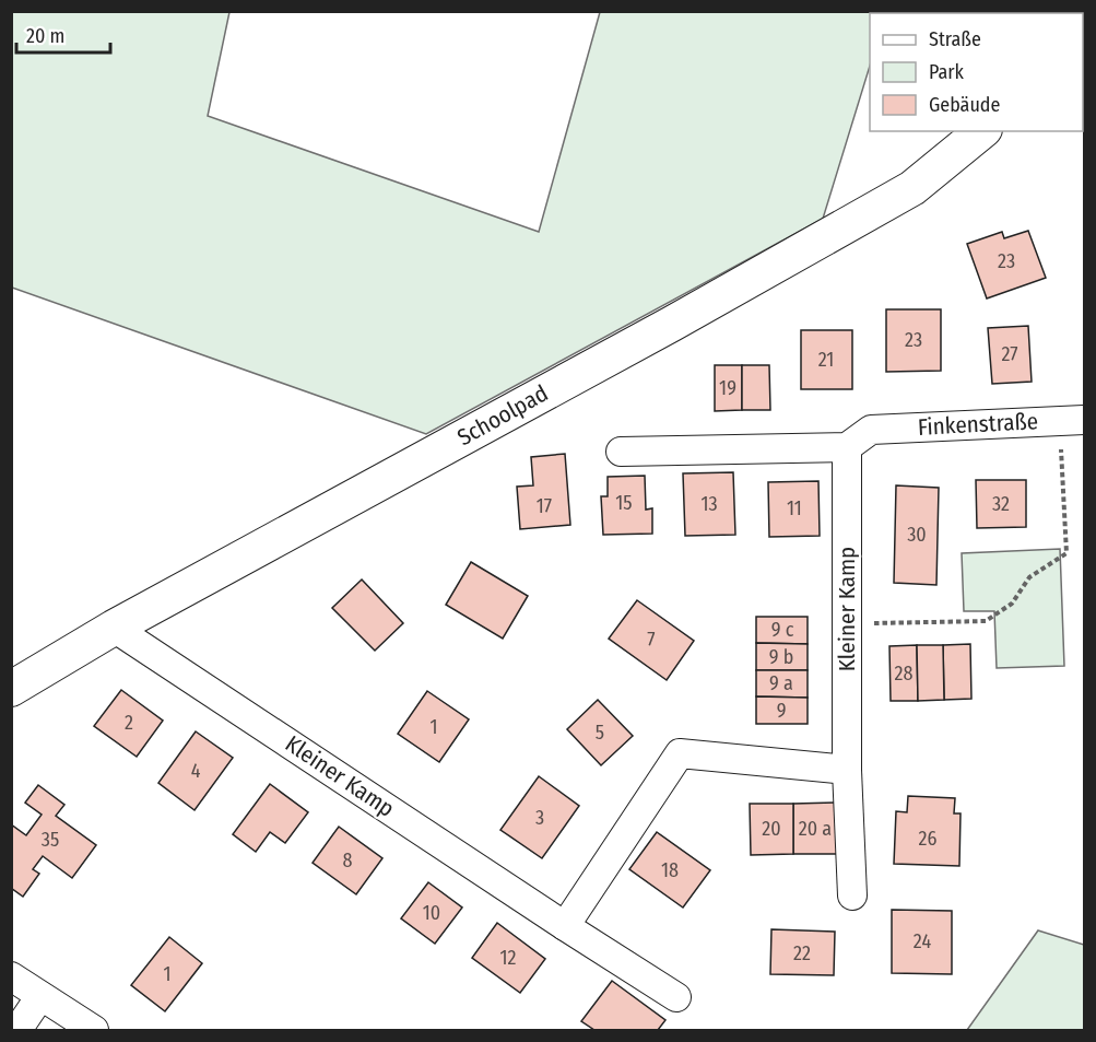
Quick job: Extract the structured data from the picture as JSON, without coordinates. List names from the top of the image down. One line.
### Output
{"streets":{"street":["Schoolpad","Finkenstraße","Kleiner Kamp"]},"crossings":[["Schoolpad","Kleiner Kamp"],["Finkenstraße","Kleiner Kamp"]],"house_numbers":["23","23","27","21","19","15","13","32","17","11","30","9 c","7","9 b","28","9 a","9","2","1","5","4","3","20","20 a","26","35","8","18","10","24","22","12","1"],"legend":["Straße","Park","Gebäude"],"scale_bar":"20 m"}
